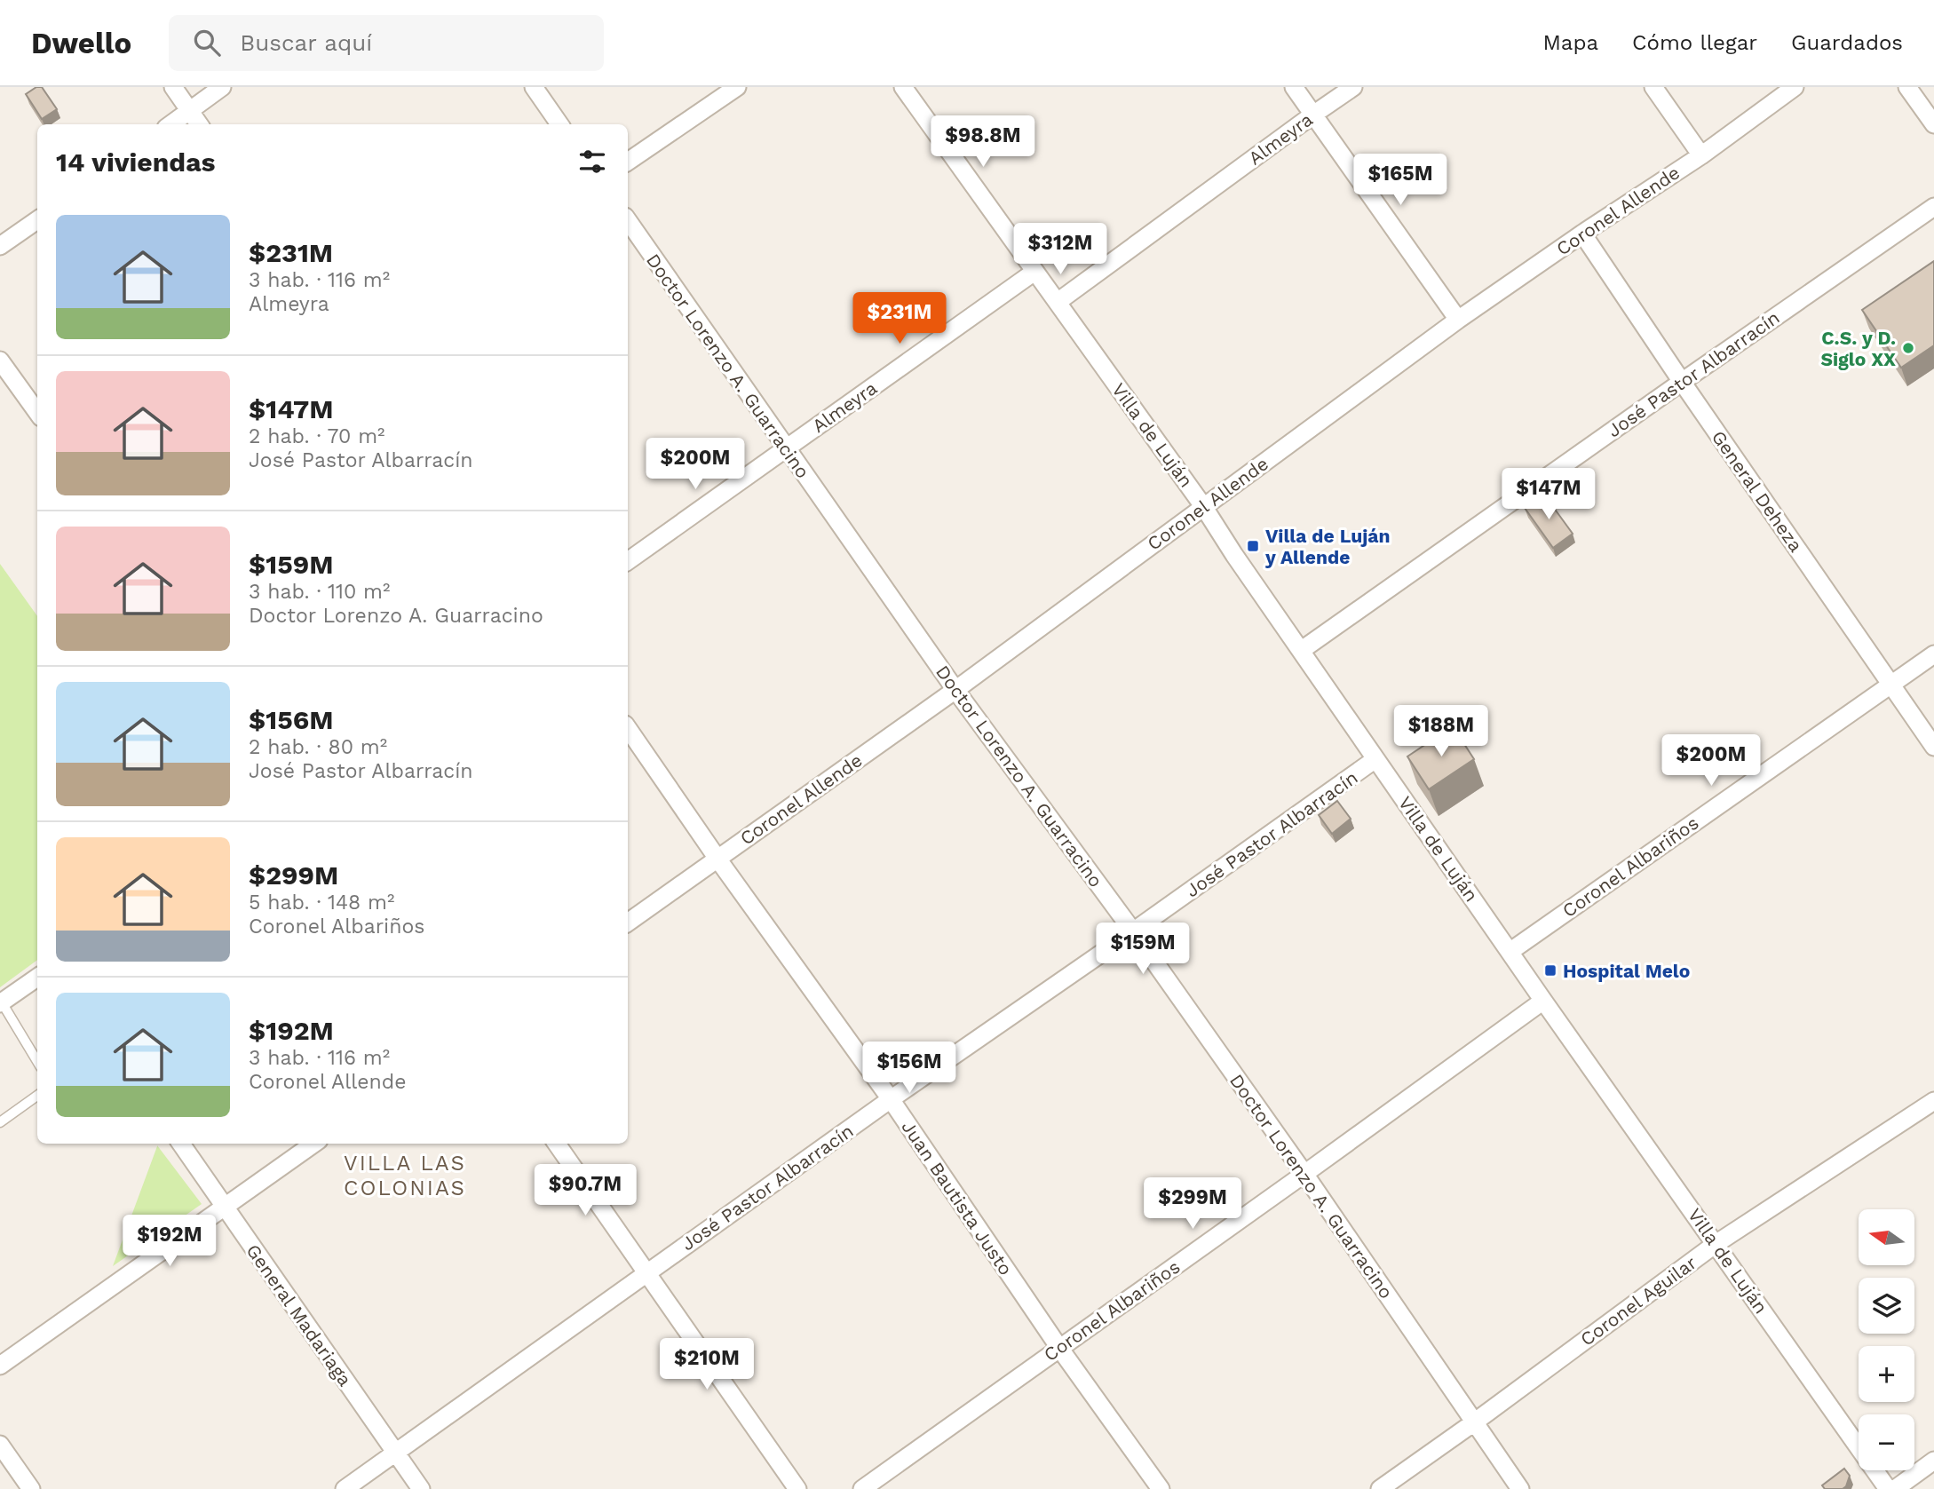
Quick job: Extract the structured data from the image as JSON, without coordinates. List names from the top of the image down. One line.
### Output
{"streets":{"street":["Almeyra","Coronel Allende","Doctor Lorenzo A. Guarracino","José Pastor Albarracín","Villa de Luján","General Deheza","Coronel Albariños","Juan Bautista Justo","Coronel Aguilar","General Madariaga"]},"crossings":[["Almeyra","Doctor Lorenzo A. Guarracino"],["Almeyra","Villa de Luján"],["Coronel Allende","Doctor Lorenzo A. Guarracino"],["Coronel Allende","Villa de Luján"],["Coronel Allende","General Deheza"],["Coronel Allende","Juan Bautista Justo"],["Doctor Lorenzo A. Guarracino","José Pastor Albarracín"],["Doctor Lorenzo A. Guarracino","Coronel Albariños"],["Doctor Lorenzo A. Guarracino","Coronel Aguilar"],["José Pastor Albarracín","Villa de Luján"],["José Pastor Albarracín","General Deheza"],["José Pastor Albarracín","Juan Bautista Justo"],["José Pastor Albarracín","General Madariaga"],["Villa de Luján","Coronel Albariños"],["Villa de Luján","Coronel Aguilar"],["General Deheza","Coronel Albariños"],["Coronel Albariños","Juan Bautista Justo"]],"districts":["VILLA LAS COLONIAS"],"places":{"other":["C.S. y D. Siglo XX"],"transit":["Villa de Luján y Allende","Hospital Melo"]},"north":"left","page":{"header":"Dwello","search":"Buscar aquí","nav":["Mapa","Cómo llegar","Guardados"],"price":["$98.8M","$165M","$312M","$231M","$200M","$147M","$188M","$200M","$159M","$156M","$90.7M","$299M","$192M","$210M"],"heading":"14 viviendas","list":[{"name":"$231M","note":"3 hab. · 116 m² · Almeyra"},{"name":"$147M","note":"2 hab. · 70 m² · José Pastor Albarracín"},{"name":"$159M","note":"3 hab. · 110 m² · Doctor Lorenzo A. Guarracino"},{"name":"$156M","note":"2 hab. · 80 m² · José Pastor Albarracín"},{"name":"$299M","note":"5 hab. · 148 m² · Coronel Albariños"},{"name":"$192M","note":"3 hab. · 116 m² · Coronel Allende"}],"map_buttons":["+","−"]}}
